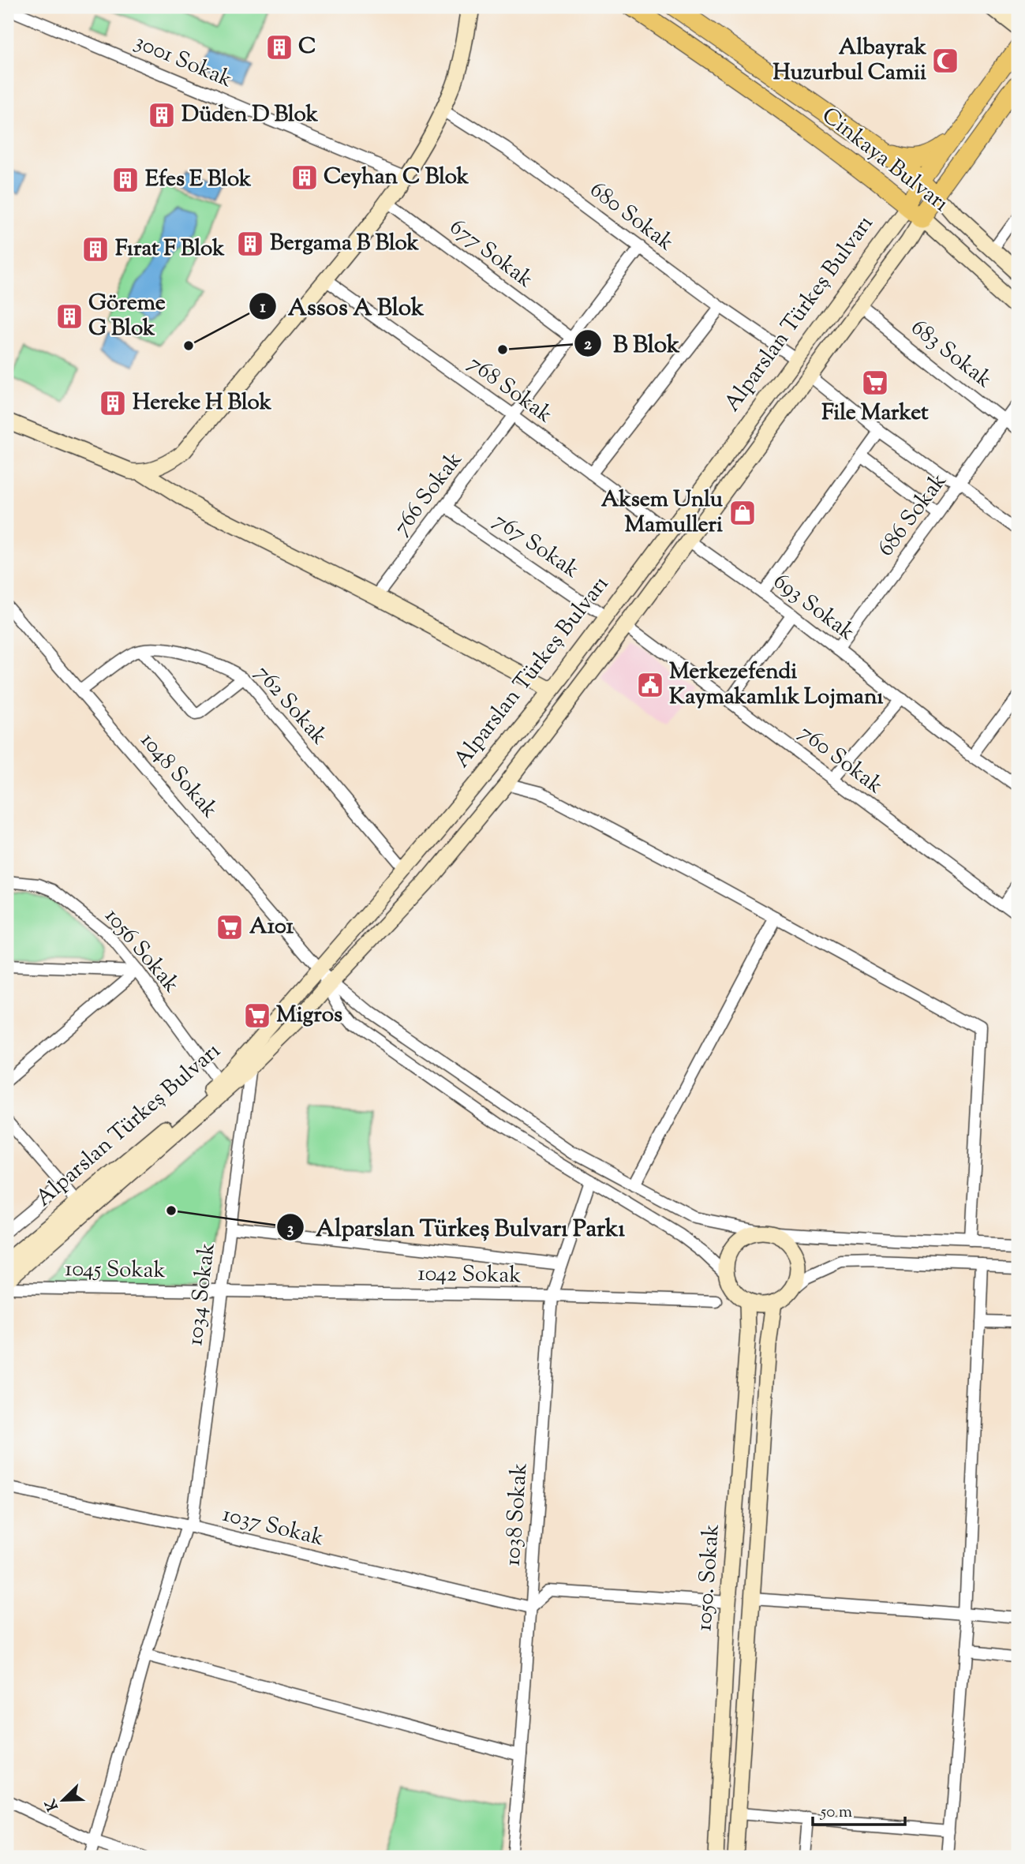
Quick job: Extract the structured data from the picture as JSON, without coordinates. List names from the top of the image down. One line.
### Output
{"streets":{"main road":["Cinkaya Bulvarı","Alparslan Türkeş Bulvarı","1050. Sokak"],"street":["3001 Sokak","680 Sokak","677 Sokak","683 Sokak","768 Sokak","766 Sokak","686 Sokak","767 Sokak","693 Sokak","762 Sokak","760 Sokak","1048 Sokak","1056 Sokak","1045 Sokak","1042 Sokak","1034 Sokak","1038 Sokak","1037 Sokak"]},"crossings":[["Cinkaya Bulvarı","Alparslan Türkeş Bulvarı"],["680 Sokak","Alparslan Türkeş Bulvarı"],["680 Sokak","766 Sokak"],["677 Sokak","766 Sokak"],["Alparslan Türkeş Bulvarı","683 Sokak"],["Alparslan Türkeş Bulvarı","768 Sokak"],["Alparslan Türkeş Bulvarı","767 Sokak"],["Alparslan Türkeş Bulvarı","693 Sokak"],["Alparslan Türkeş Bulvarı","762 Sokak"],["Alparslan Türkeş Bulvarı","760 Sokak"],["Alparslan Türkeş Bulvarı","1048 Sokak"],["Alparslan Türkeş Bulvarı","1056 Sokak"],["Alparslan Türkeş Bulvarı","1034 Sokak"],["683 Sokak","686 Sokak"],["768 Sokak","766 Sokak"],["766 Sokak","767 Sokak"],["686 Sokak","693 Sokak"],["762 Sokak","1048 Sokak"],["1048 Sokak","1038 Sokak"],["1048 Sokak","1050. Sokak"],["1045 Sokak","1042 Sokak"],["1045 Sokak","1034 Sokak"],["1042 Sokak","1034 Sokak"],["1042 Sokak","1038 Sokak"],["1034 Sokak","1037 Sokak"],["1038 Sokak","1037 Sokak"]],"places":{"building":["C","Düden D Blok","Ceyhan C Blok","Efes E Blok","Bergama B Blok","Fırat F Blok","Göreme G Blok","Hereke H Blok"],"mosque":["Albayrak Huzurbul Camii"],"other":["Assos A Blok","B Blok","Alparslan Türkeş Bulvarı Parkı"],"supermarket":["File Market","A101","Migros"],"shop":["Aksem Unlu Mamulleri"],"public building":["Merkezefendi Kaymakamlık Lojmanı"]},"scale_bar":"50 m","north":"bottom left"}
